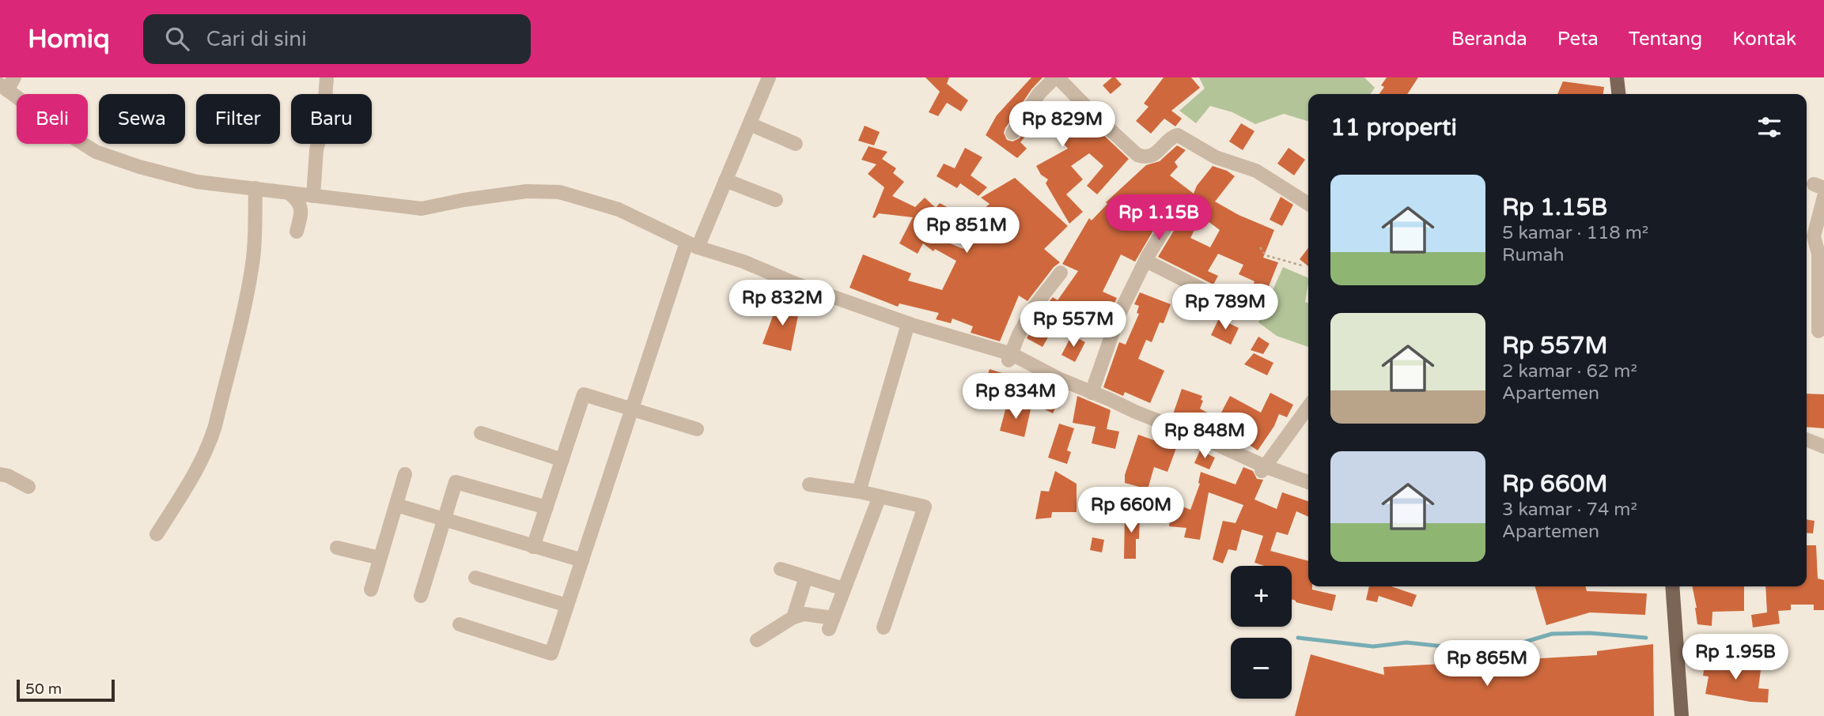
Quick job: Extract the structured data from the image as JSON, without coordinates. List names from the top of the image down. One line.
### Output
{"scale_bar":"50 m","page":{"header":"Homiq","search":"Cari di sini","nav":["Beranda","Peta","Tentang","Kontak"],"chip":["Beli","Sewa","Filter","Baru"],"heading":"11 properti","price":["Rp 829M","Rp 1.15B","Rp 851M","Rp 832M","Rp 789M","Rp 557M","Rp 834M","Rp 848M","Rp 660M","Rp 1.95B","Rp 865M"],"list":[{"name":"Rp 1.15B","note":"5 kamar · 118 m² · Rumah"},{"name":"Rp 557M","note":"2 kamar · 62 m² · Apartemen"},{"name":"Rp 660M","note":"3 kamar · 74 m² · Apartemen"}],"map_buttons":["+","−"],"scale":"50 m"}}
